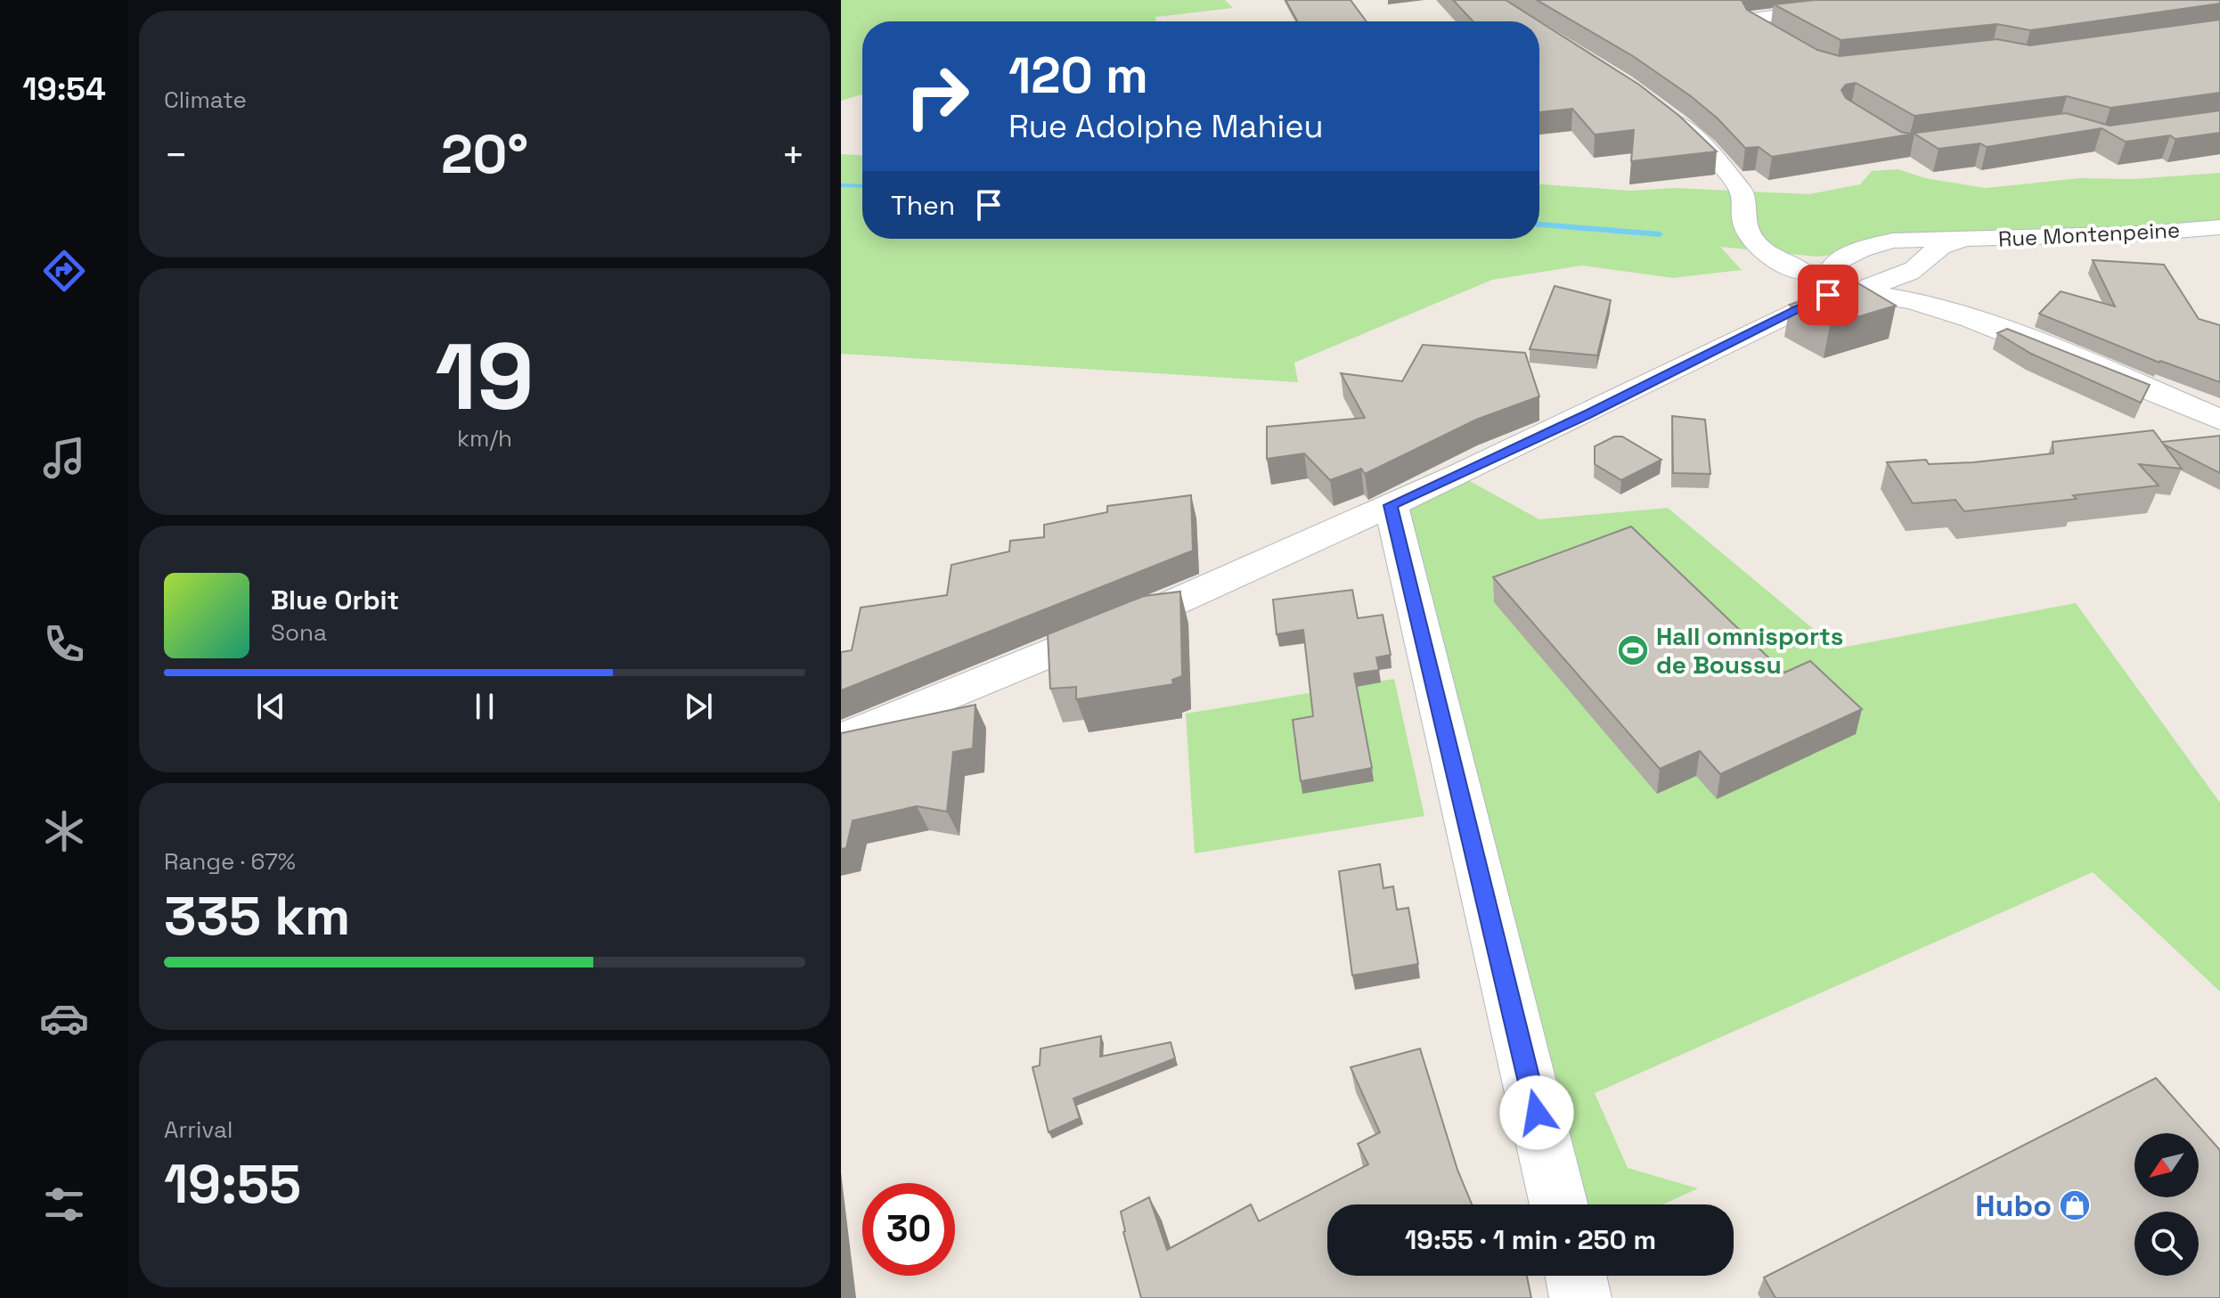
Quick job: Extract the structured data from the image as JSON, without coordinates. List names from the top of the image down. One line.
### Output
{"streets":{"street":["Rue Montenpeine"]},"places":{"sports":["Hall omnisports de Boussu"],"shop":["Hubo"]},"north":"bottom left","page":{"tabs":"19:54","tile":["Climate",["19","km/h"],["Range · 67%","335 km"],["Arrival","19:55"]],"turn":["120 m","Rue Adolphe Mahieu"],"heat":["−","20°","+"],"then":"Then","song":["Blue Orbit","Sona"],"limit":"30","trip":"19:55 · 1 min · 250 m"}}
